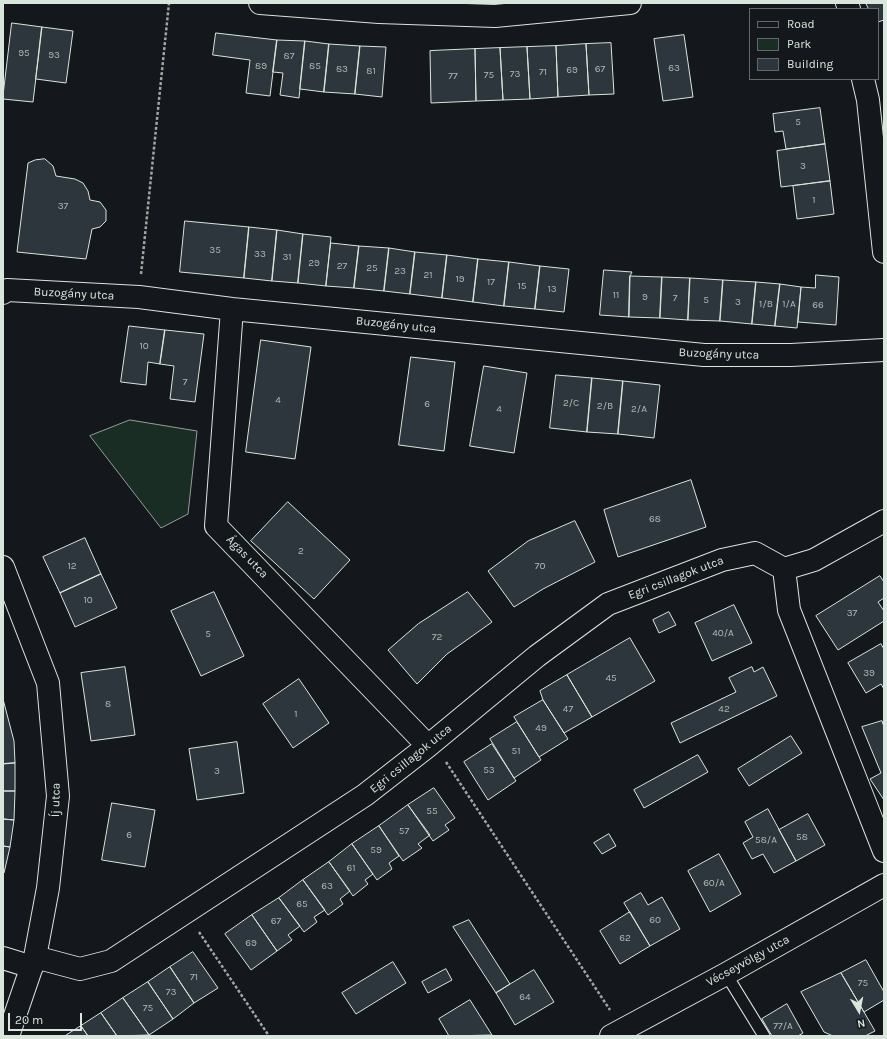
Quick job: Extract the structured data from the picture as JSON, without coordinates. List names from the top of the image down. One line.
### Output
{"streets":{"street":["Buzogány utca","Ágas utca","Egri csillagok utca","Íj utca","Vécseyvölgy utca"]},"crossings":[["Buzogány utca","Ágas utca"],["Ágas utca","Egri csillagok utca"],["Egri csillagok utca","Íj utca"]],"house_numbers":["95","93","87","89","85","63","83","67","69","81","71","73","75","77","5","3","1","37","35","33","31","29","27","25","23","21","19","17","15","13","11","9","7","5","3","1/B","1/A","66","10","7","4","2/C","6","2/B","4","2/A","68","2","12","70","10","37","40/A","5","72","39","45","8","47","42","1","49","51","53","3","55","57","6","58","58/A","59","61","60/A","63","65","60","67","62","69","71","75","73","64","75","77/A"],"legend":["Road","Park","Building"],"scale_bar":"20 m","north":"bottom"}
